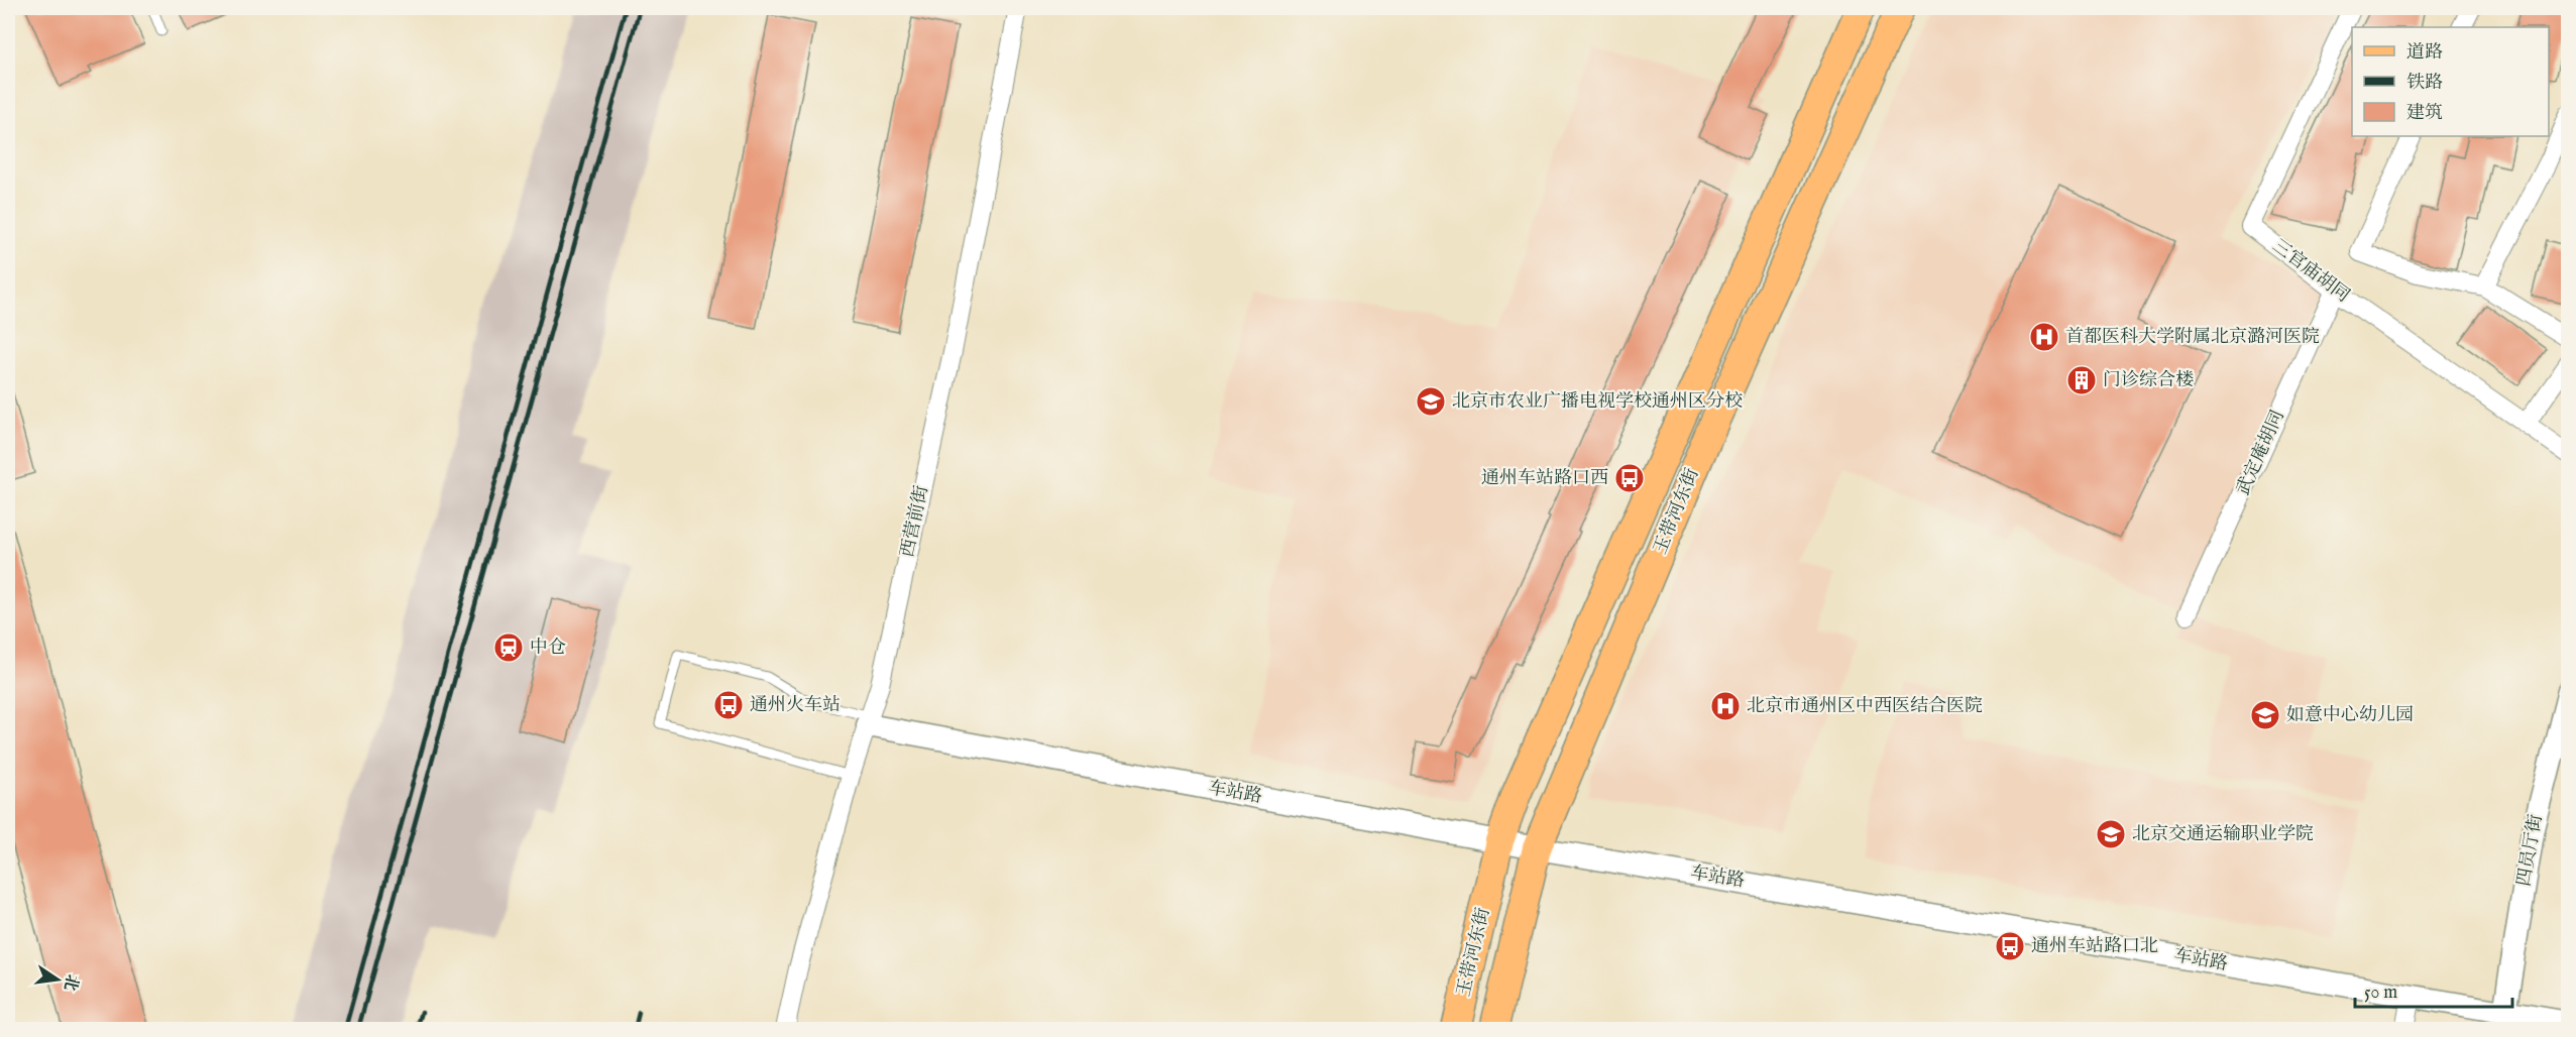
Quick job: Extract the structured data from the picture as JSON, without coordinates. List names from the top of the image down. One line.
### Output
{"streets":{"main road":["玉带河东街"],"street":["三官庙胡同","武定庵胡同","西营前街","车站路","四员厅街"]},"crossings":[["三官庙胡同","武定庵胡同"],["玉带河东街","车站路"],["西营前街","车站路"],["车站路","四员厅街"]],"places":{"hospital":["首都医科大学附属北京潞河医院","北京市通州区中西医结合医院"],"building":["门诊综合楼"],"school or university":["北京市农业广播电视学校通州区分校","如意中心幼儿园","北京交通运输职业学院"],"bus stop":["通州车站路口西","通州火车站","通州车站路口北"],"station":["中仓"]},"legend":["道路","铁路","建筑"],"scale_bar":"50 m","north":"right"}
